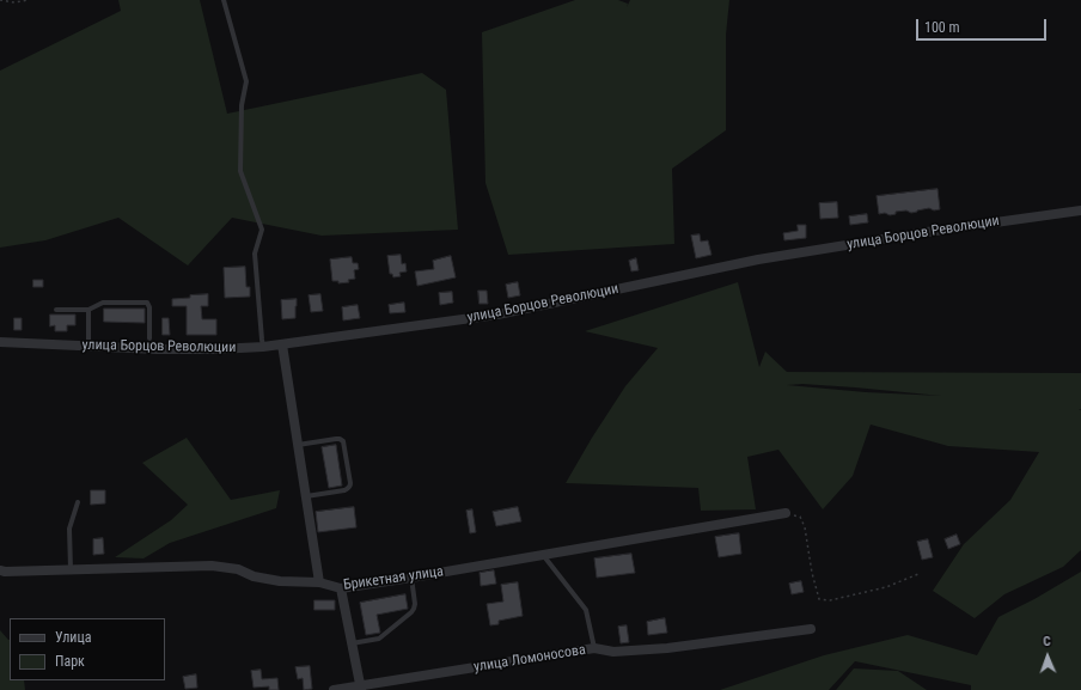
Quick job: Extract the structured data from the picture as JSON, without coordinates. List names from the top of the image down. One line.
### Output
{"streets":{"street":["улица Борцов Революции","Брикетная улица","улица Ломоносова"]},"legend":["Улица","Парк"],"scale_bar":"100 m","north":"top"}
